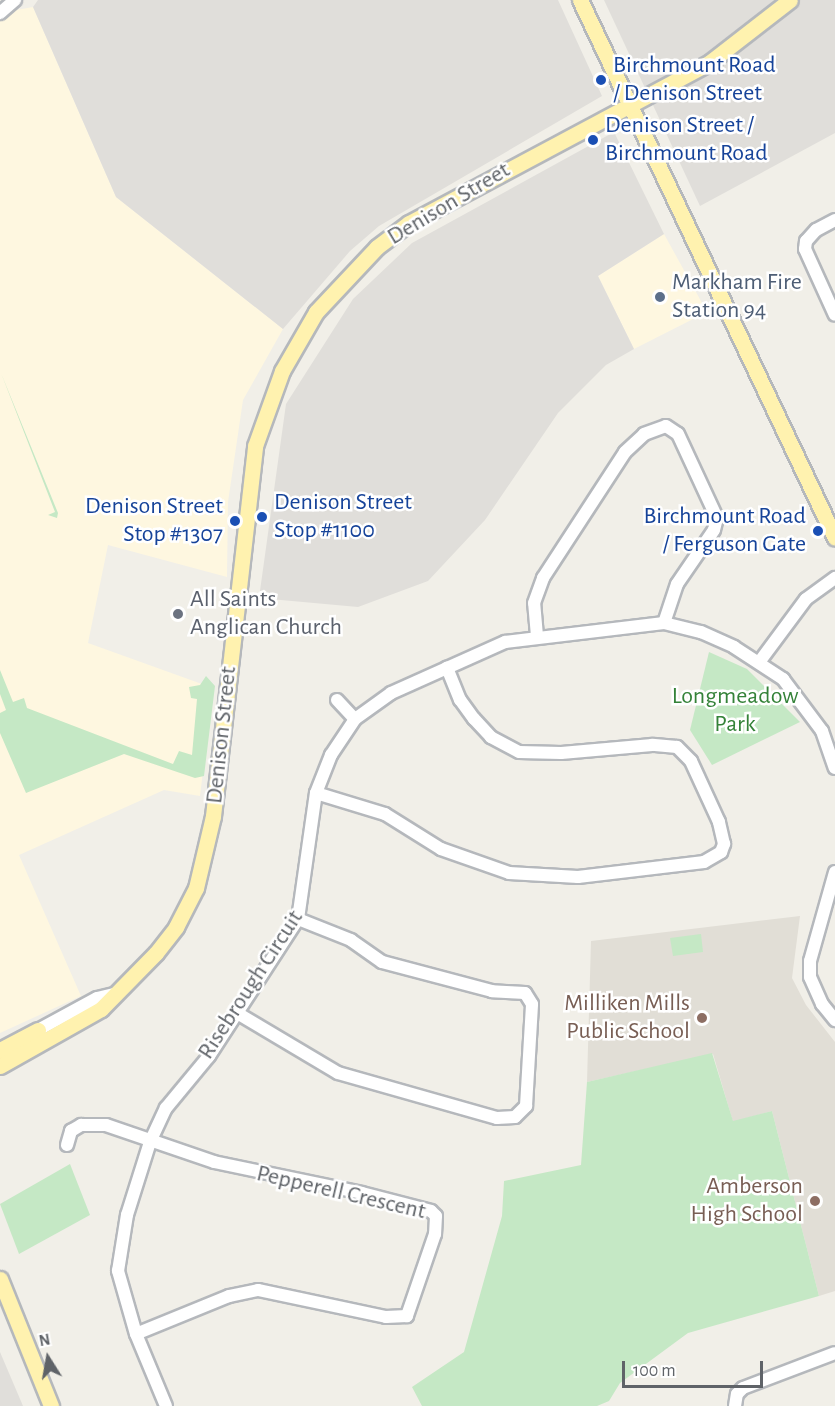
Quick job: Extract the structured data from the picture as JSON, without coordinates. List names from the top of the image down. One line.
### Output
{"streets":{"main road":["Denison Street"],"street":["Risebrough Circuit","Pepperell Crescent"]},"crossings":[["Risebrough Circuit","Pepperell Crescent"]],"parks":["Longmeadow Park"],"places":["Birchmount Road / Denison Street","Denison Street / Birchmount Road","Markham Fire Station 94","Denison Street Stop #1100","Denison Street Stop #1307","Birchmount Road / Ferguson Gate","All Saints Anglican Church","Milliken Mills Public School","Amberson High School"],"scale_bar":"100 m","north":"top"}
